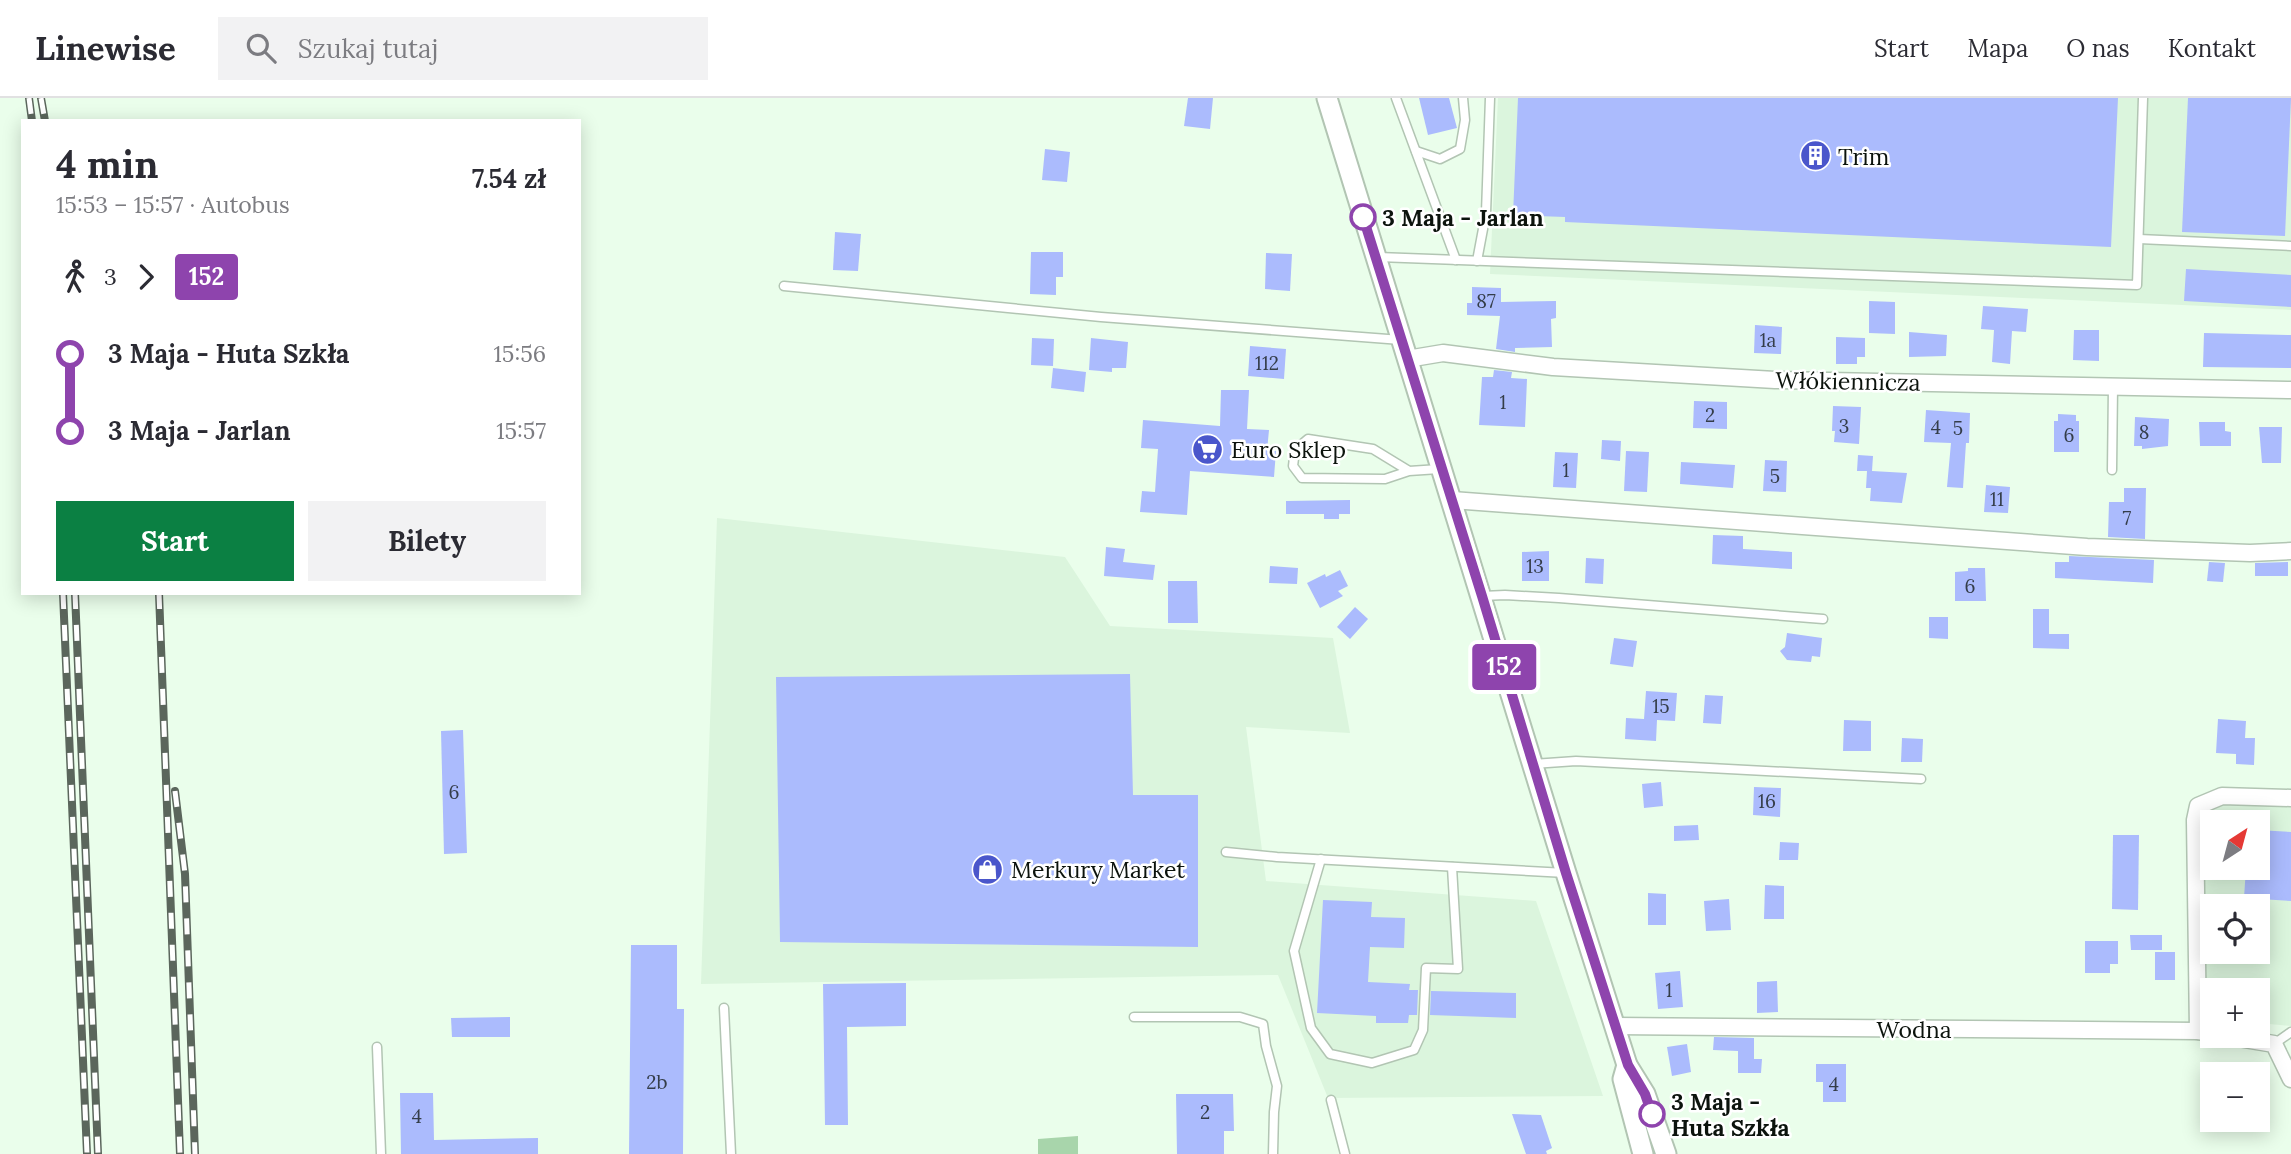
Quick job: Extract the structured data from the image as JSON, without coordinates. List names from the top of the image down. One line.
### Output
{"streets":{"street":["Włókiennicza","Wodna"]},"places":{"building":["Trim"],"other":["3 Maja - Jarlan","3 Maja - Huta Szkła"],"supermarket":["Euro Sklep"],"shop":["Merkury Market"]},"lines":["bus line 152"],"house_numbers":["87","1a","112","1","2","3","4","5","8","6","1","5","11","7","13","6","15","6","16","1","2b","4","2","4"],"north":"top right","page":{"header":"Linewise","search":"Szukaj tutaj","nav":["Start","Mapa","O nas","Kontakt"],"on_map":"152","heading":["4 min","15:53 – 15:57 · Autobus","7.54 zł"],"legs":["3","152"],"list":[{"name":"3 Maja - Huta Szkła","value":"15:56"},{"name":"3 Maja - Jarlan","value":"15:57"}],"buttons":["Start","Bilety"],"map_buttons":["+","−"]}}
